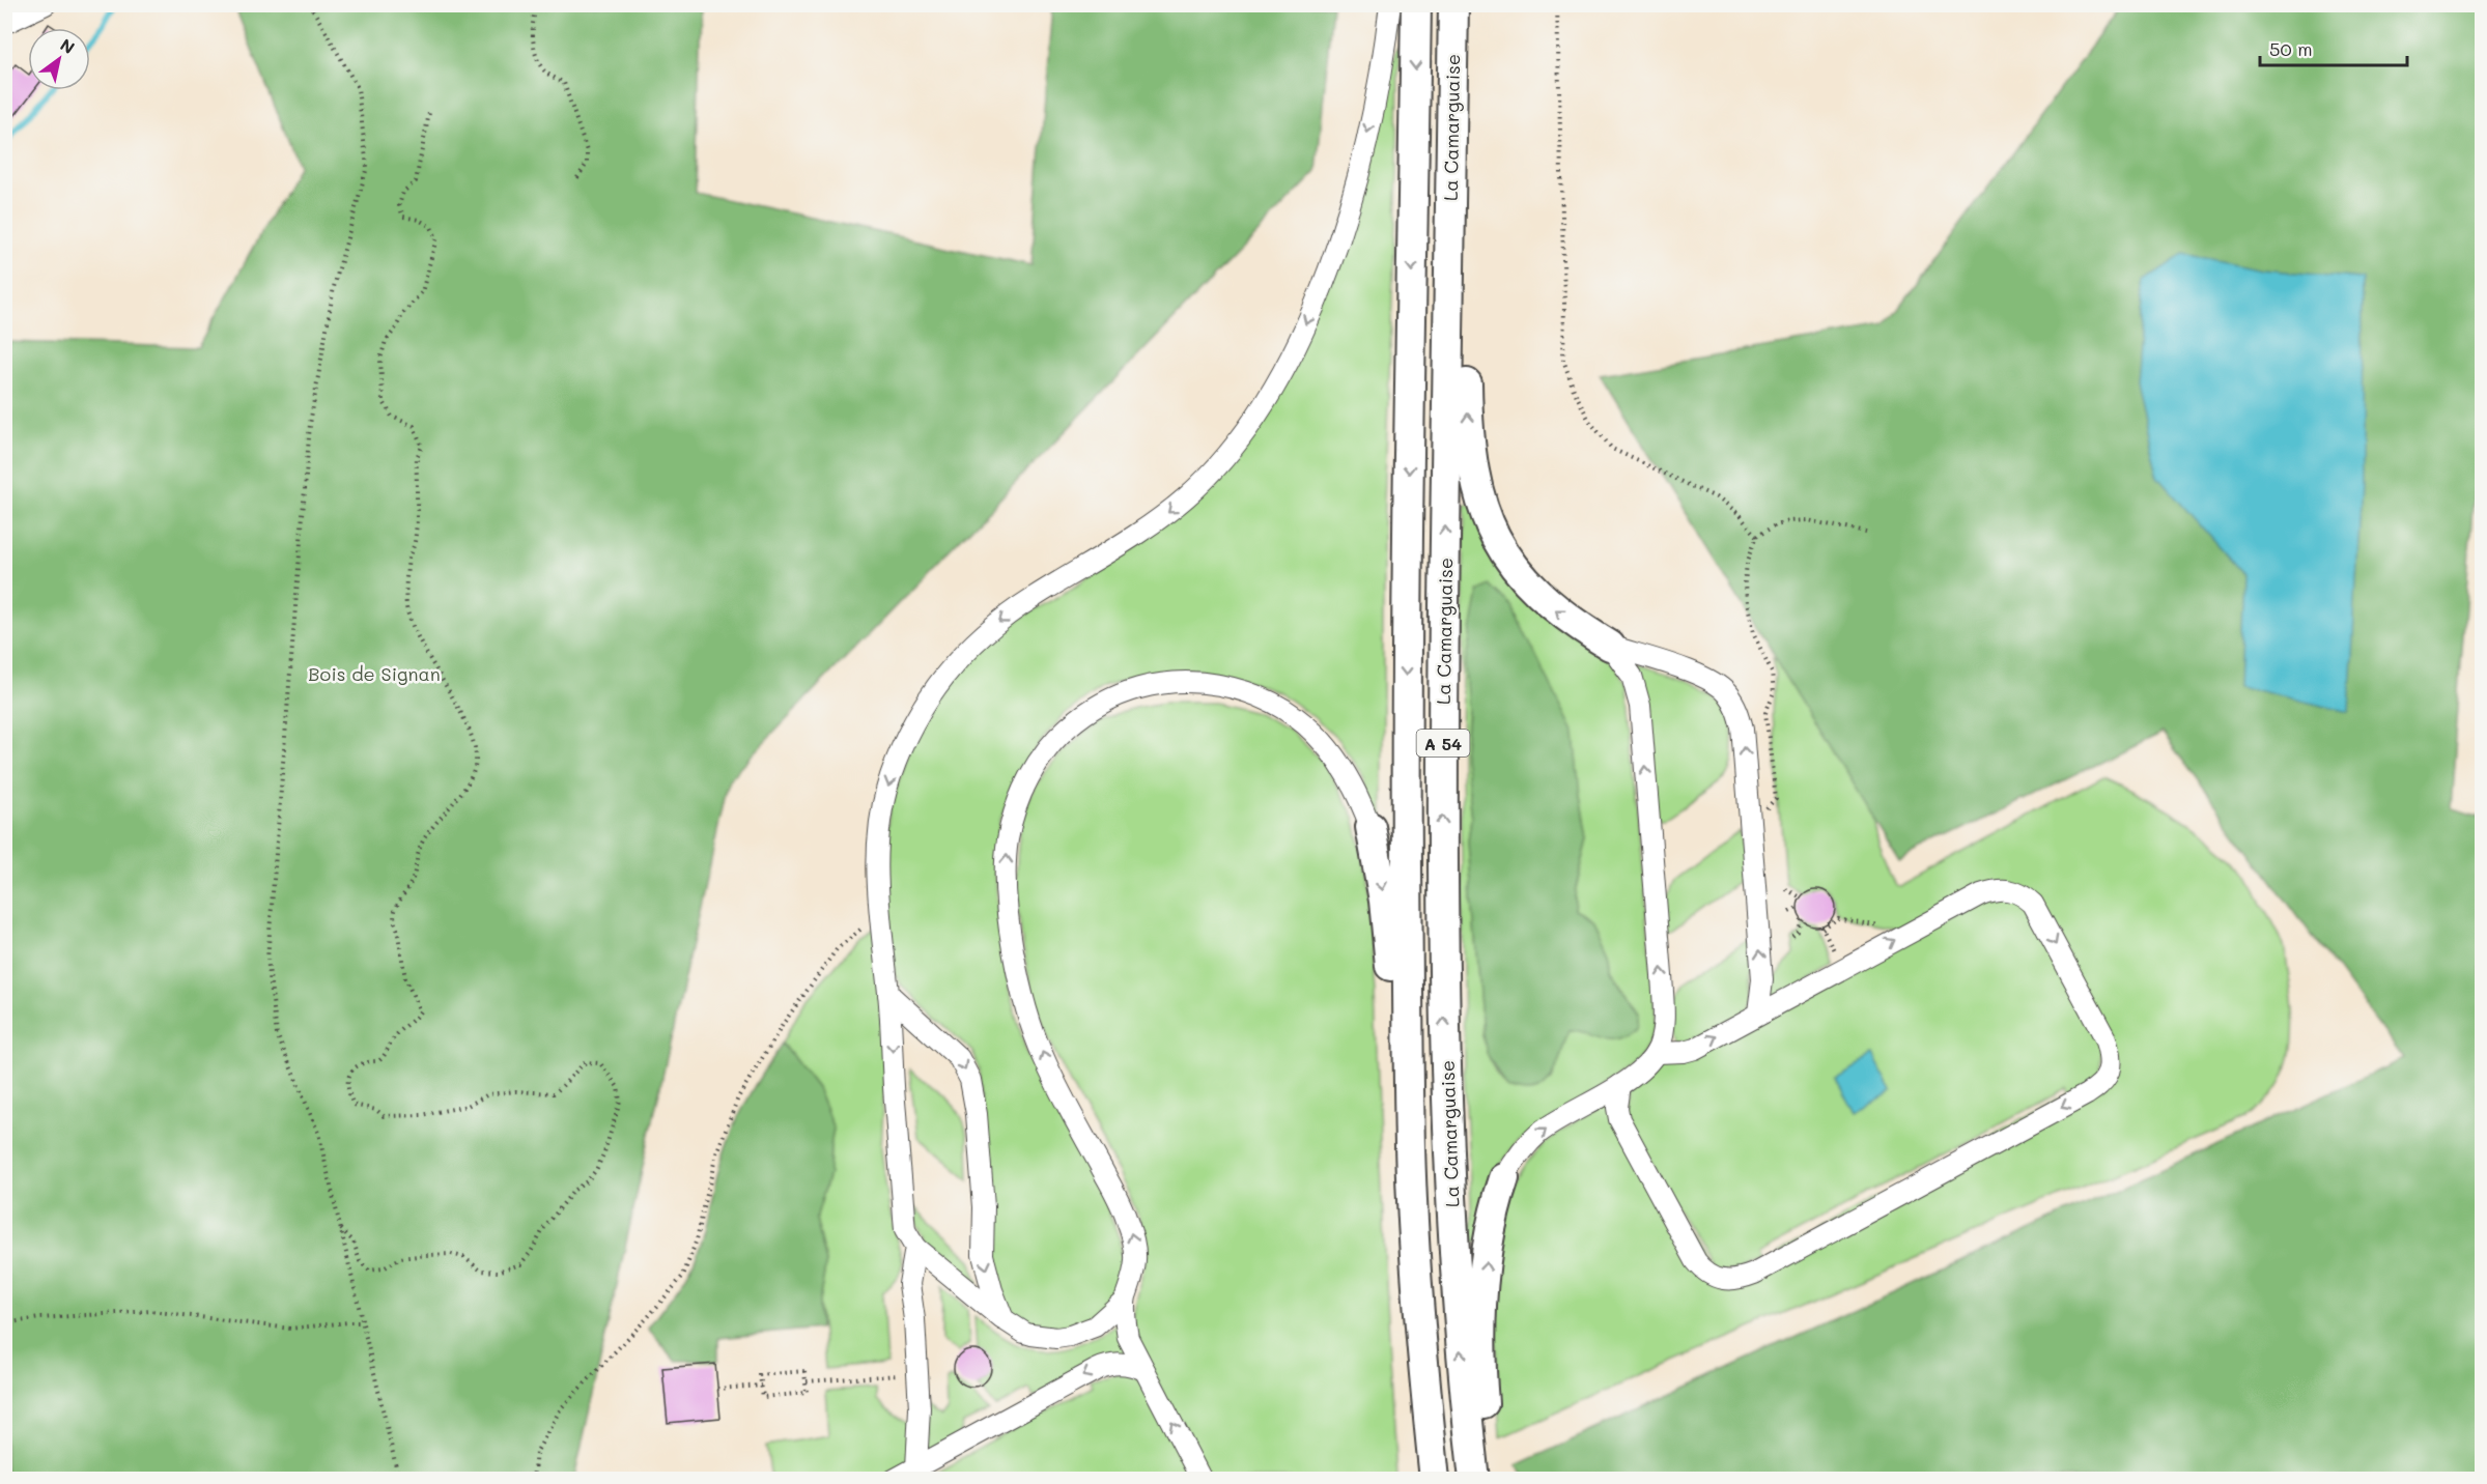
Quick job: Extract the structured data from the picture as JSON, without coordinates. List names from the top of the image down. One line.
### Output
{"streets":{"highway":["La Camarguaise","A 54"]},"parks":["Bois de Signan"],"scale_bar":"50 m","north":"top right"}
